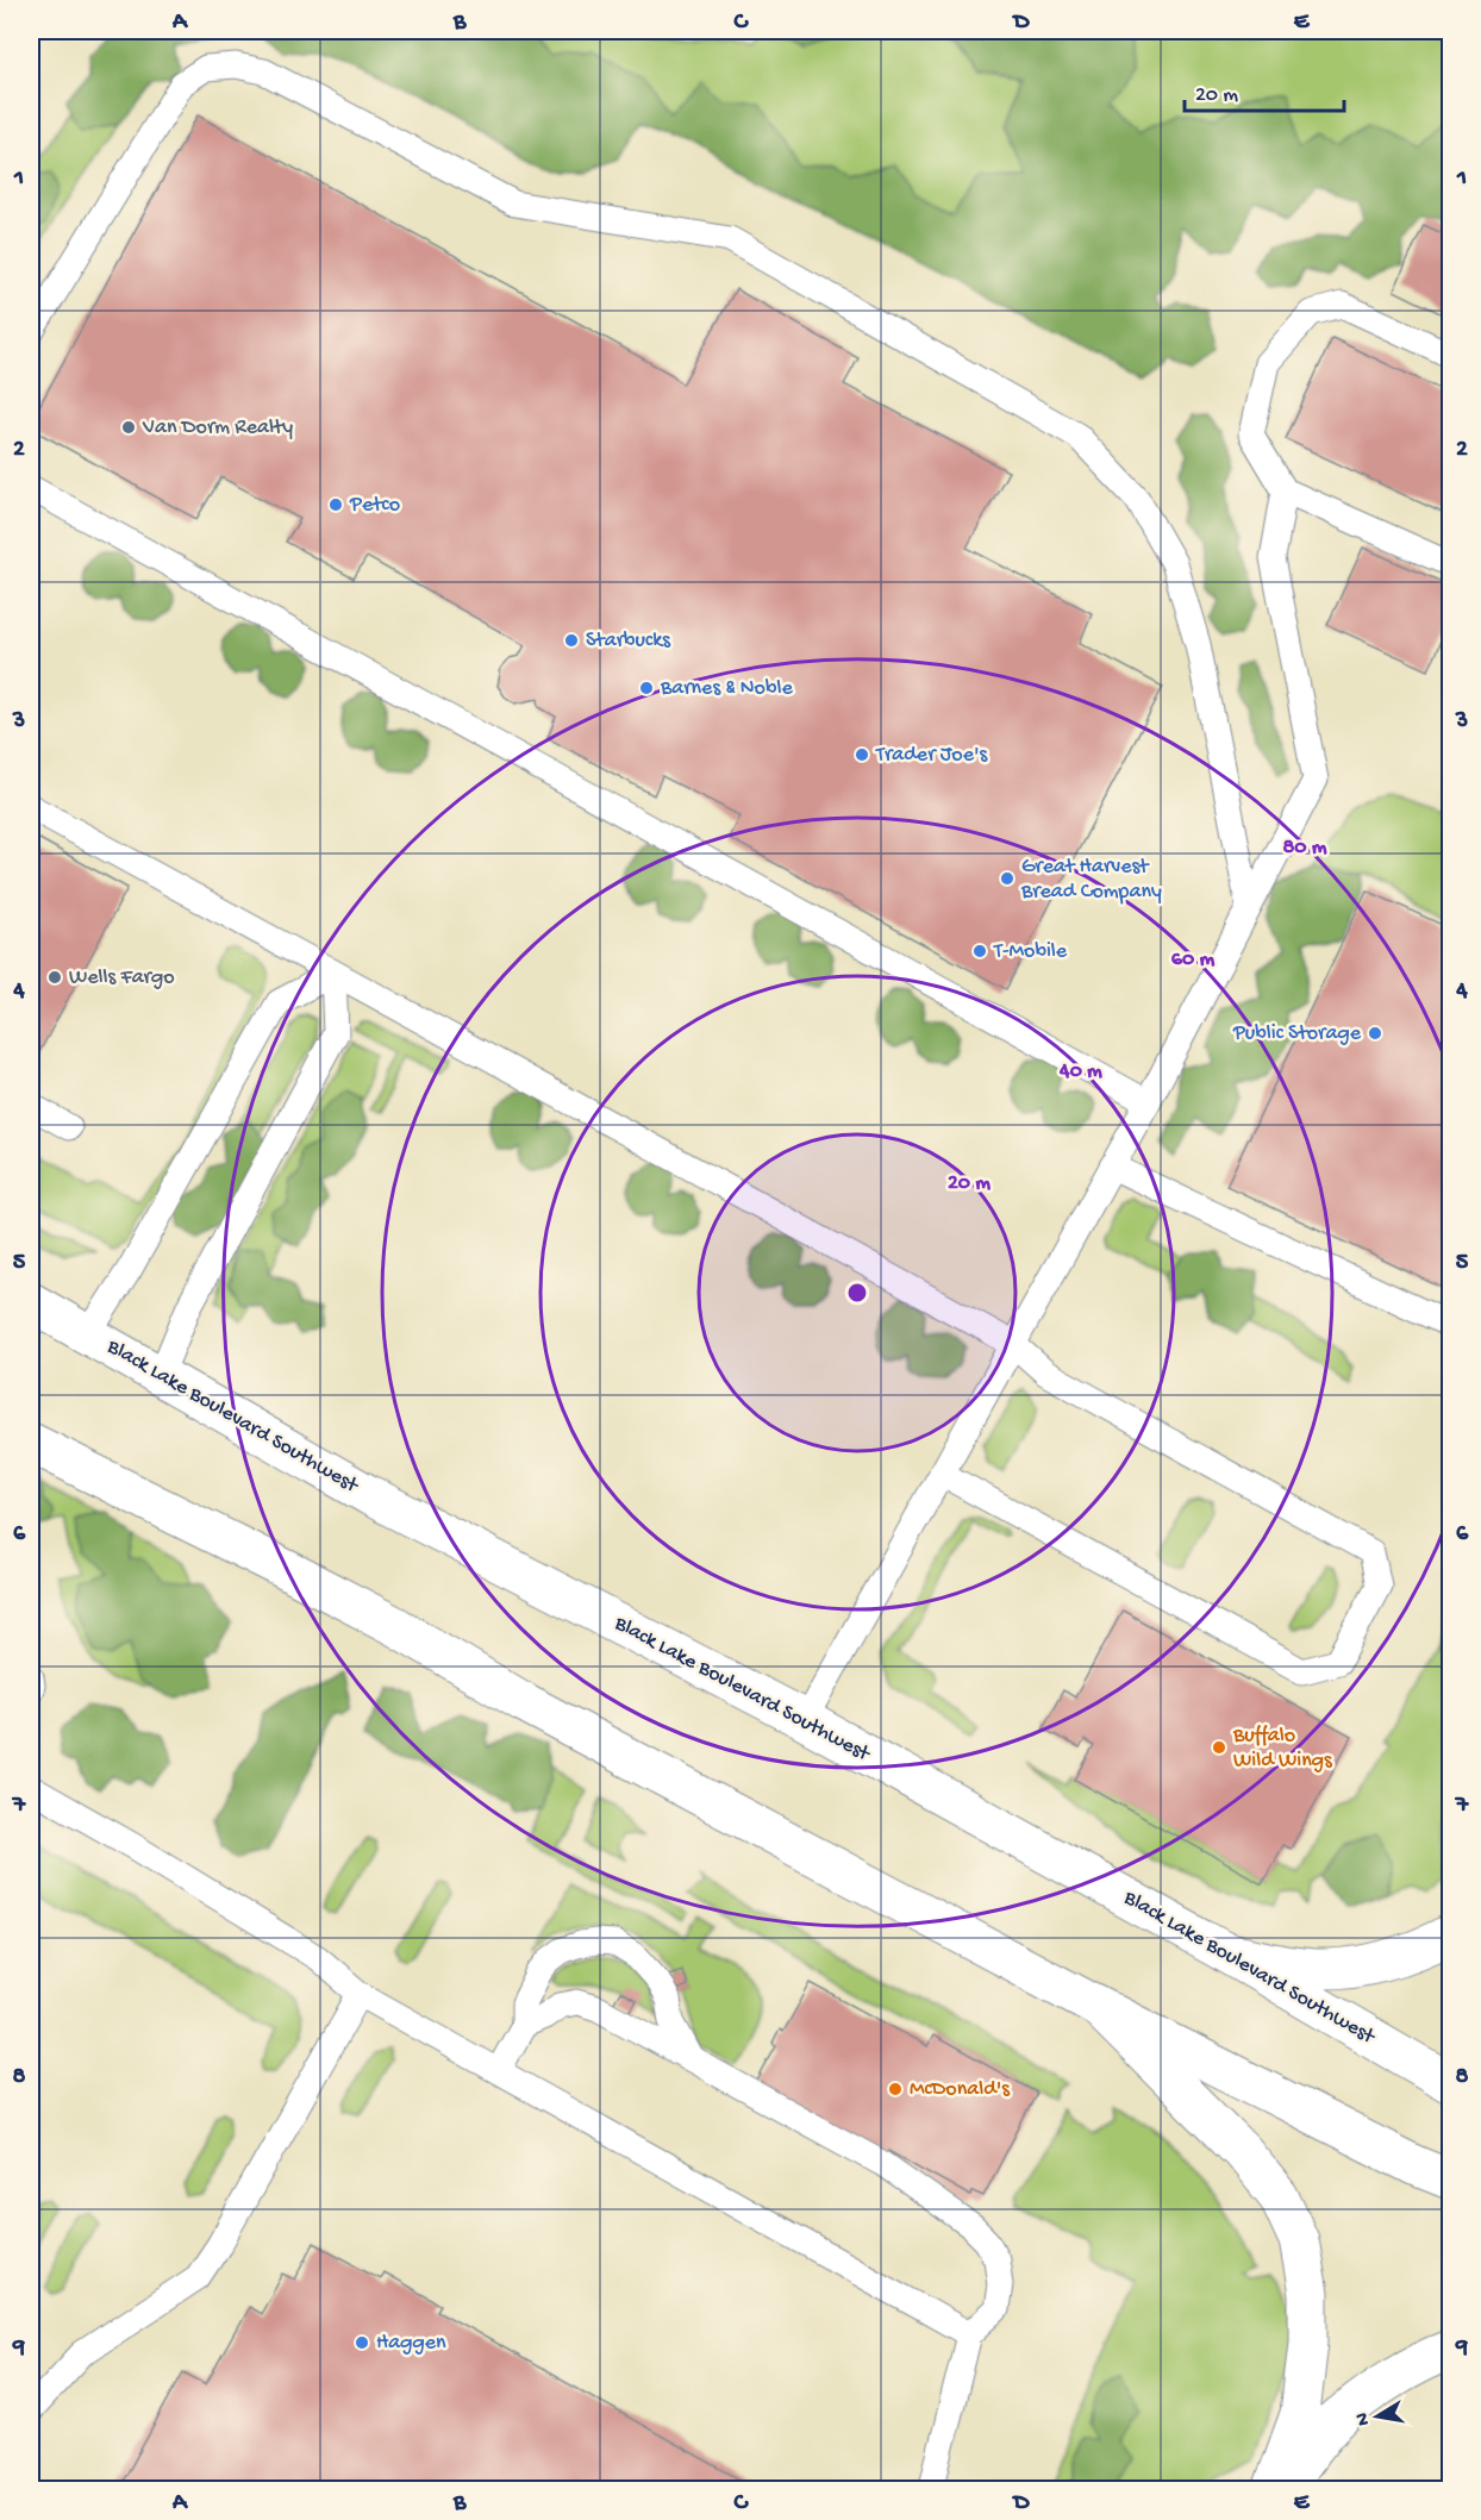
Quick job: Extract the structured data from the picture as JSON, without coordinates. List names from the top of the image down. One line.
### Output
{"streets":{"main road":["Black Lake Boulevard Southwest"]},"places":["Van Dorm Realty","Petco","Starbucks","Barnes & Noble","Trader Joe's","Great Harvest Bread Company","T-Mobile","Wells Fargo","Public Storage","Buffalo Wild Wings","McDonald's","Haggen"],"scale_bar":"20 m","north":"left","grid":{"columns":["A","B","C","D","E"],"rows":["1","2","3","4","5","6","7","8","9"]},"rings":["80 m","60 m","40 m","20 m"]}
